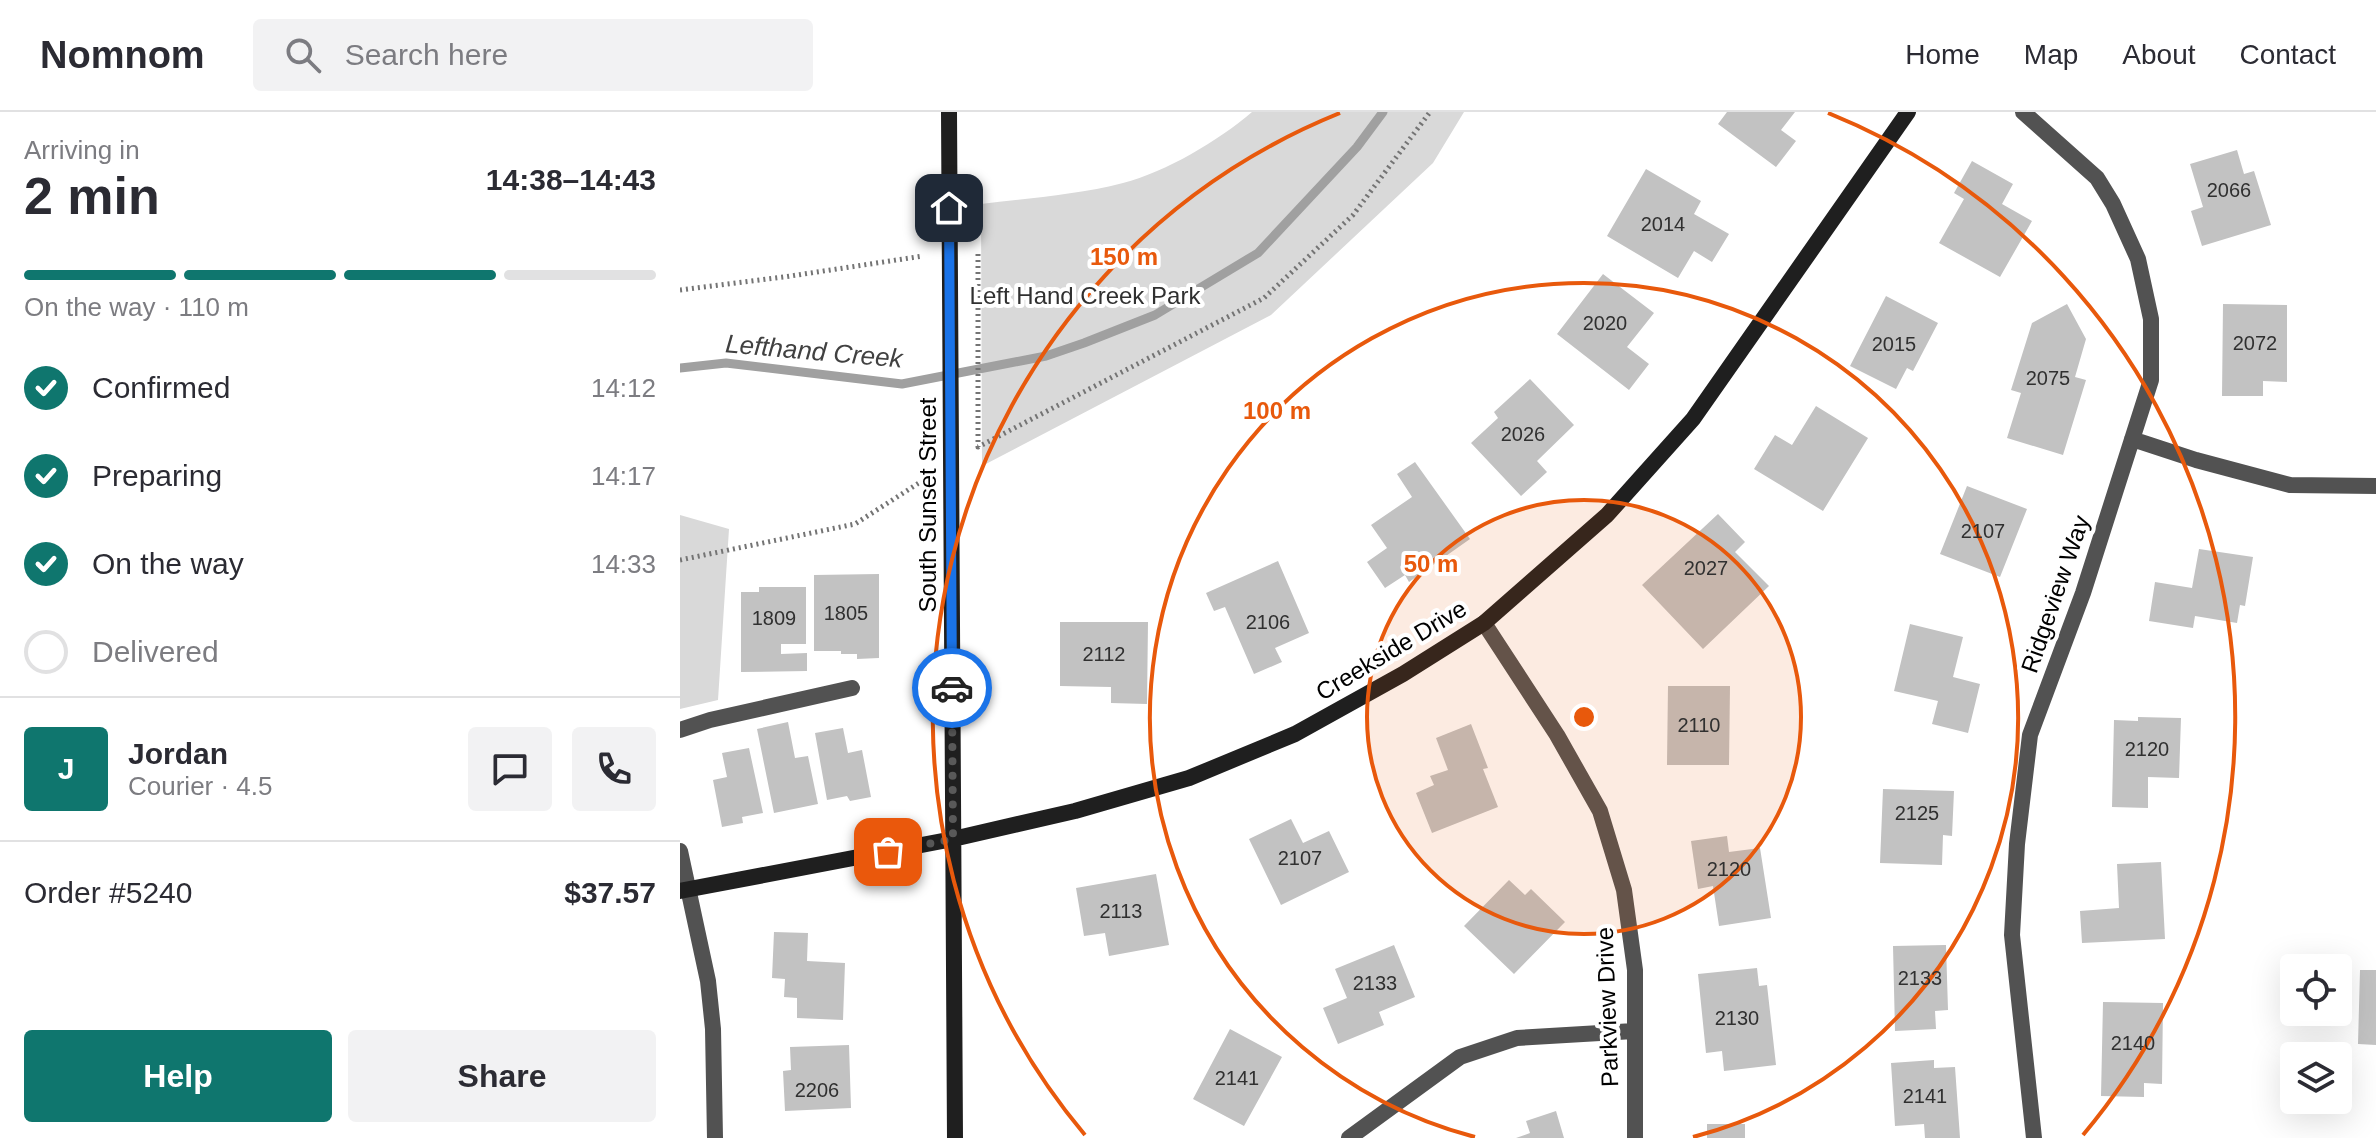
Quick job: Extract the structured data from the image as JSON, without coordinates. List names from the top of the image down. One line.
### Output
{"streets":{"street":["South Sunset Street","Ridgeview Way","Creekside Drive","Parkview Drive"]},"crossings":[["South Sunset Street","Creekside Drive"],["Creekside Drive","Parkview Drive"]],"water":["Lefthand Creek"],"parks":["Left Hand Creek Park"],"house_numbers":["2066","2014","2020","2072","2015","2075","2026","2107","2027","1805","1809","2106","2112","2110","2120","2125","2107","2120","2113","2133","2133","2130","2140","2141","2206","2141"],"page":{"header":"Nomnom","search":"Search here","nav":["Home","Map","About","Contact"],"heading":["2 min","Arriving in","14:38–14:43"],"panel":["Jordan","Courier · 4.5","Order #5240","$37.57"],"bar":"On the way · 110 m","list":[["Confirmed","14:12"],["Preparing","14:17"],["On the way","14:33"],"Delivered"],"round":"J","buttons":["Help","Share"]},"rings":["150 m","100 m","50 m"]}
